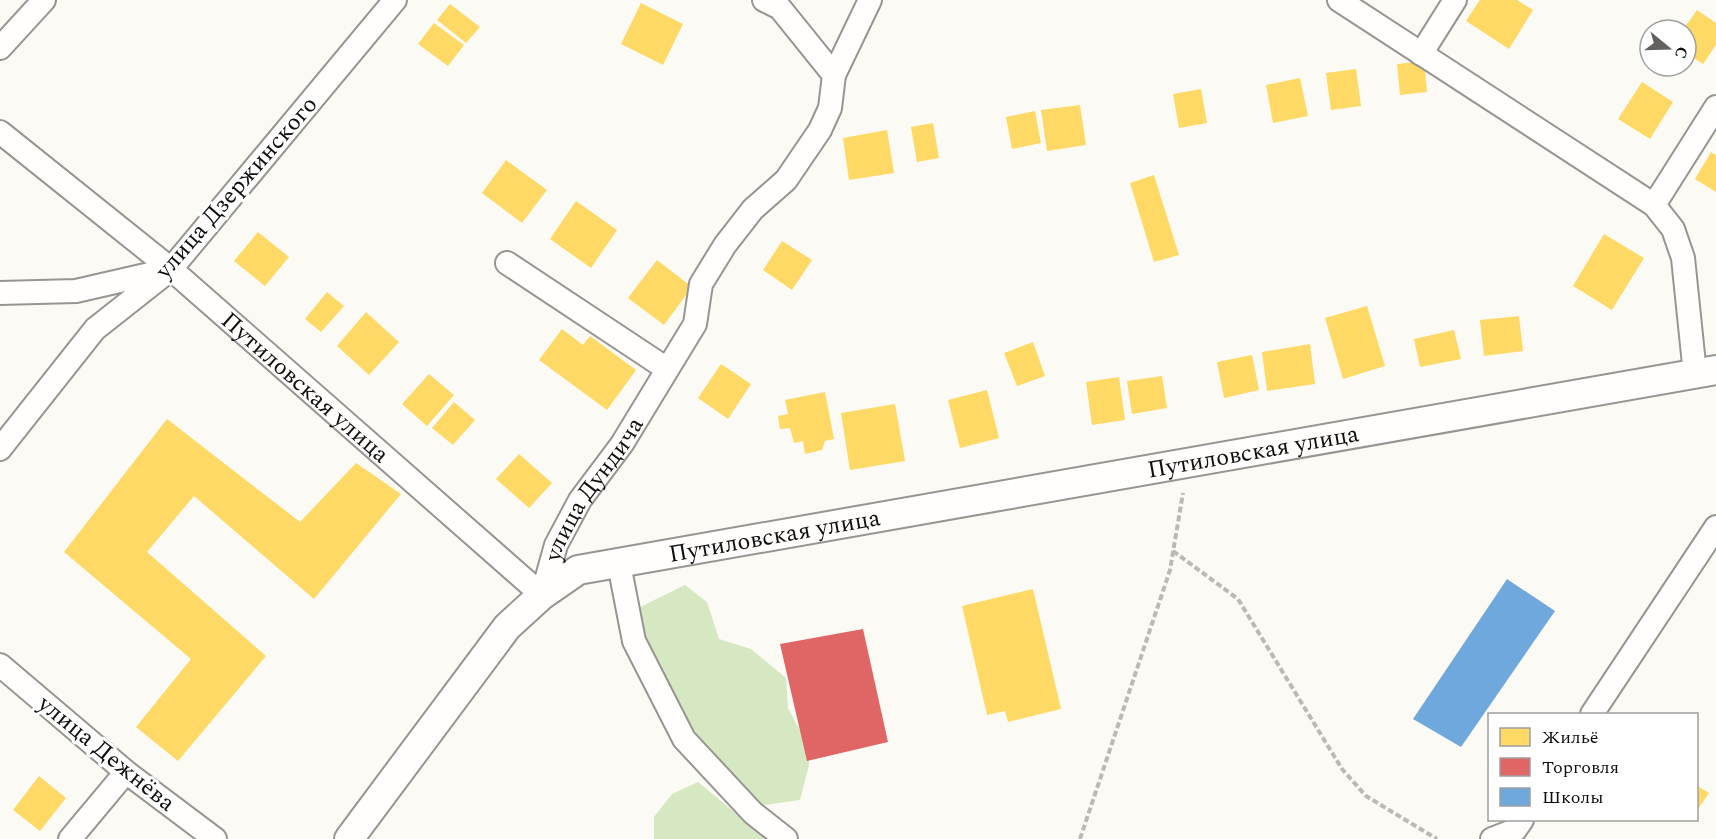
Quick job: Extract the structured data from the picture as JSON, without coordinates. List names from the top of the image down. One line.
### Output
{"streets":{"street":["улица Дзержинского","Путиловская улица","улица Дундича","улица Дежнёва"]},"crossings":[["улица Дзержинского","Путиловская улица"],["Путиловская улица","улица Дундича"]],"legend":["Жильё","Торговля","Школы"],"north":"right"}
